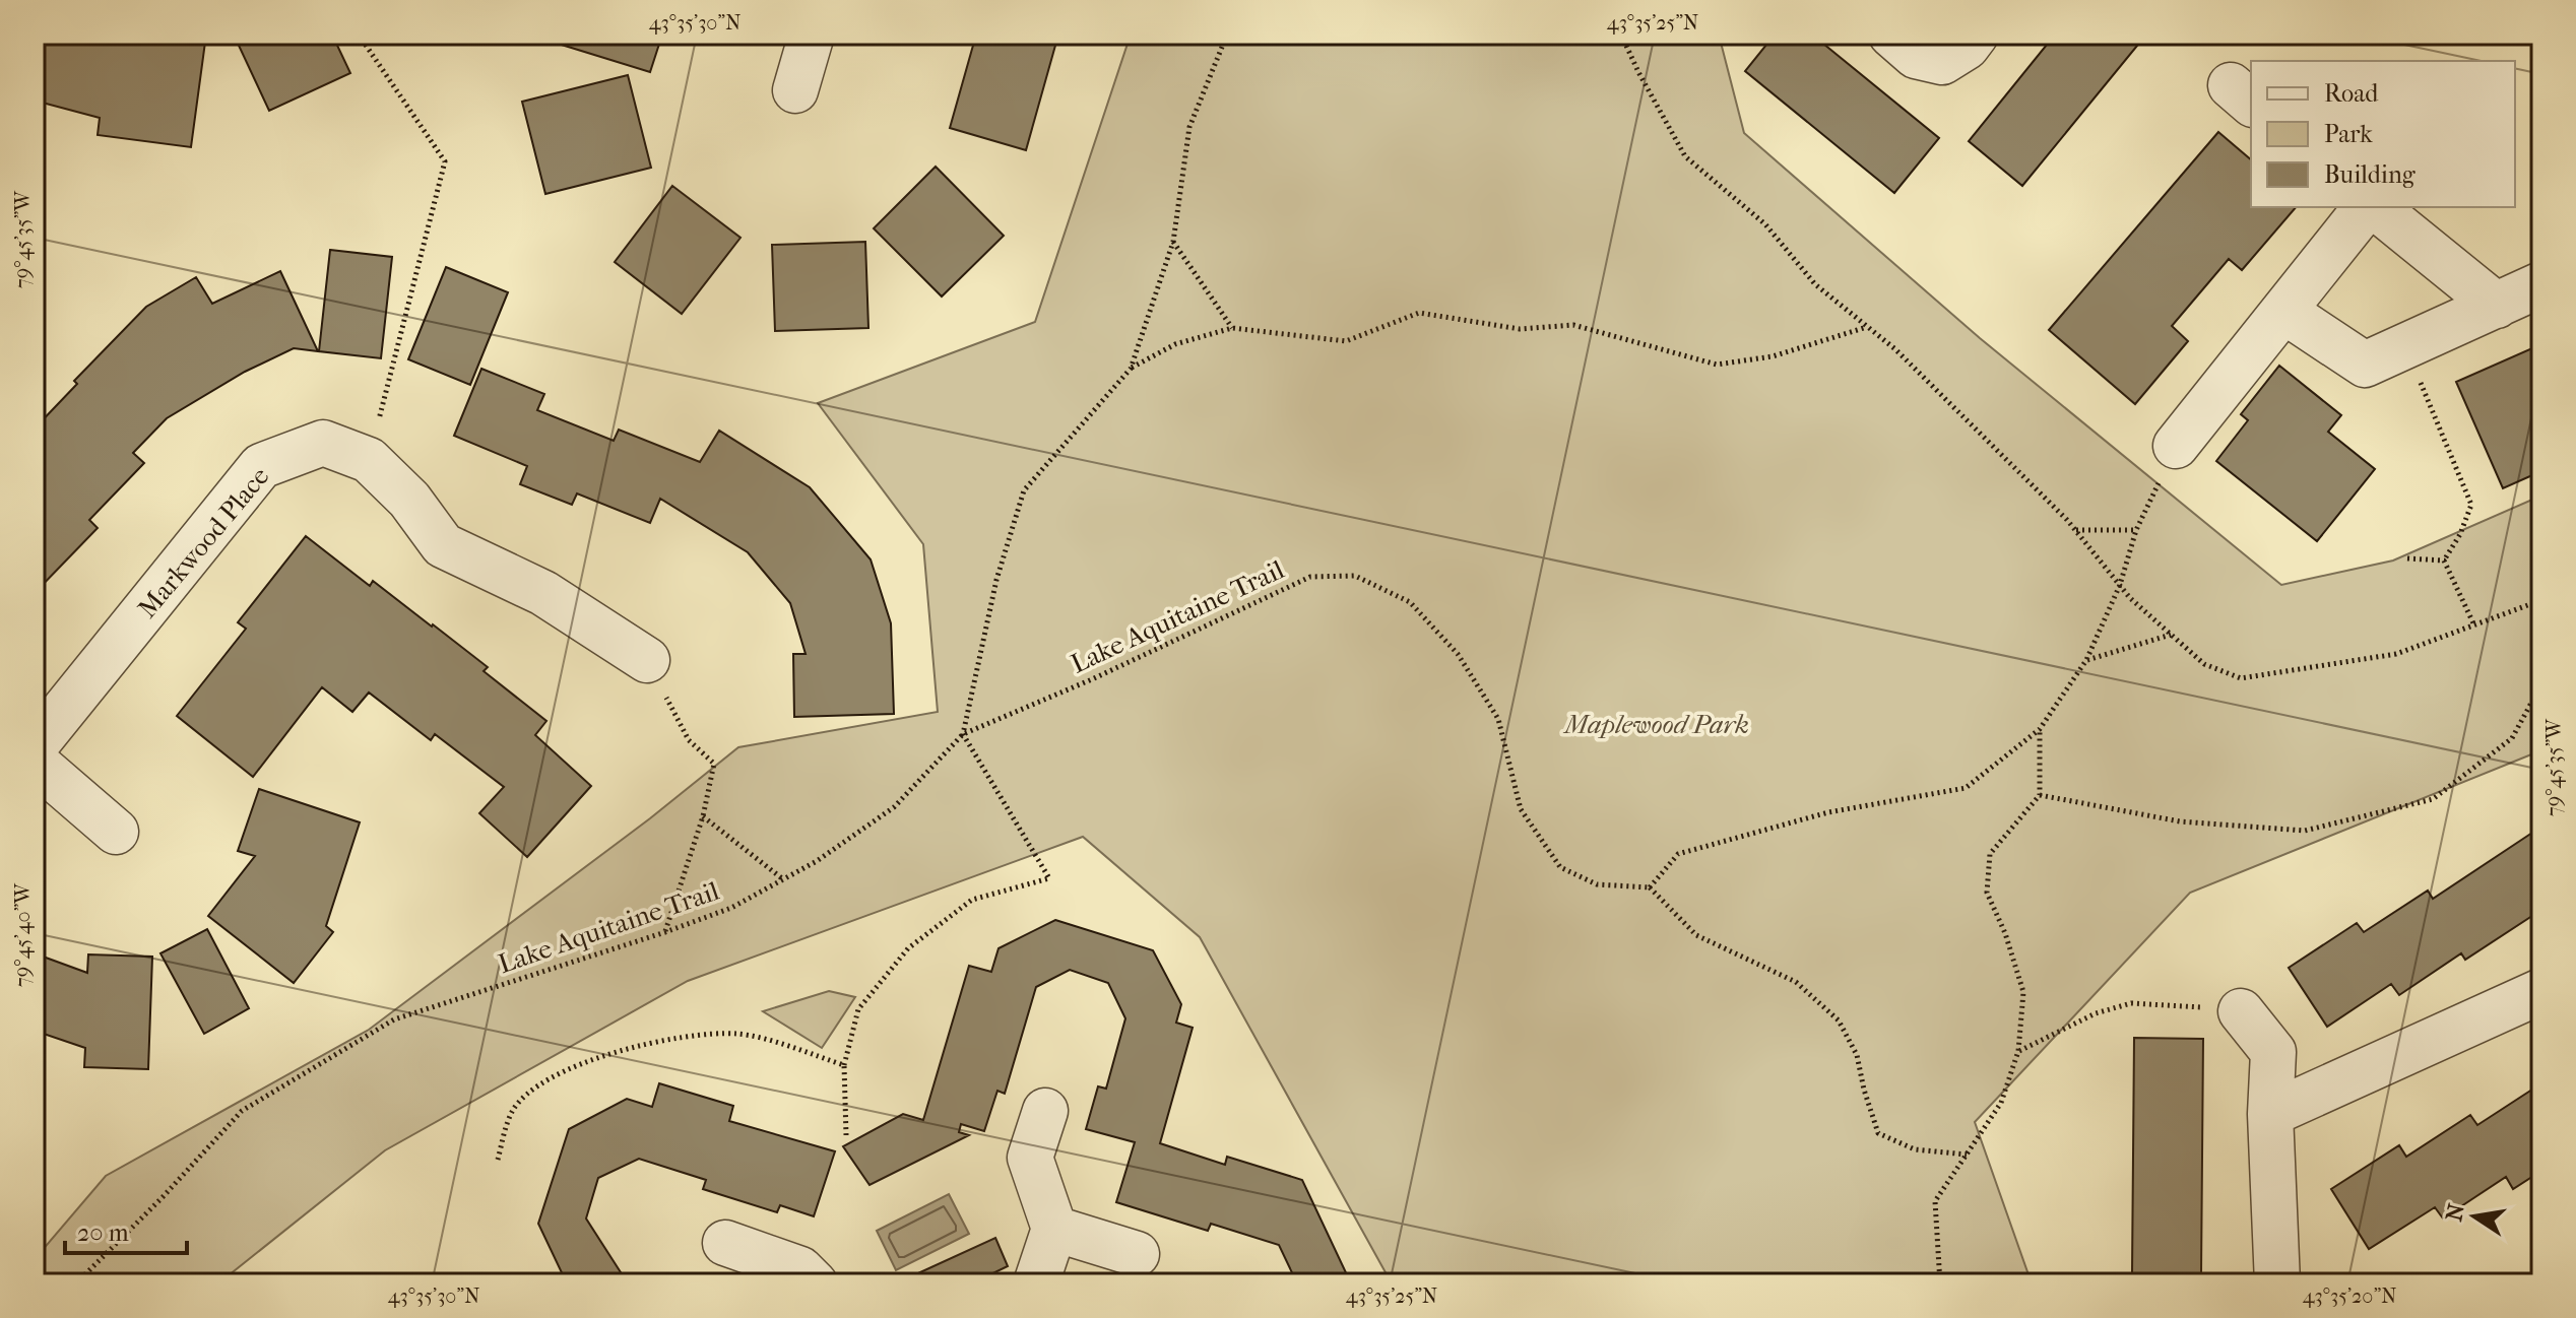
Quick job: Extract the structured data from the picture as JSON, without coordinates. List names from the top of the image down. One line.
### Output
{"streets":{"street":["Markwood Place"],"path":["Lake Aquitaine Trail"]},"parks":["Maplewood Park"],"legend":["Road","Park","Building"],"scale_bar":"20 m","north":"left","coordinates":["43°35'30\"N","43°35'25\"N","79°45'35\"W","79°45'40\"W","43°35'20\"N"]}
